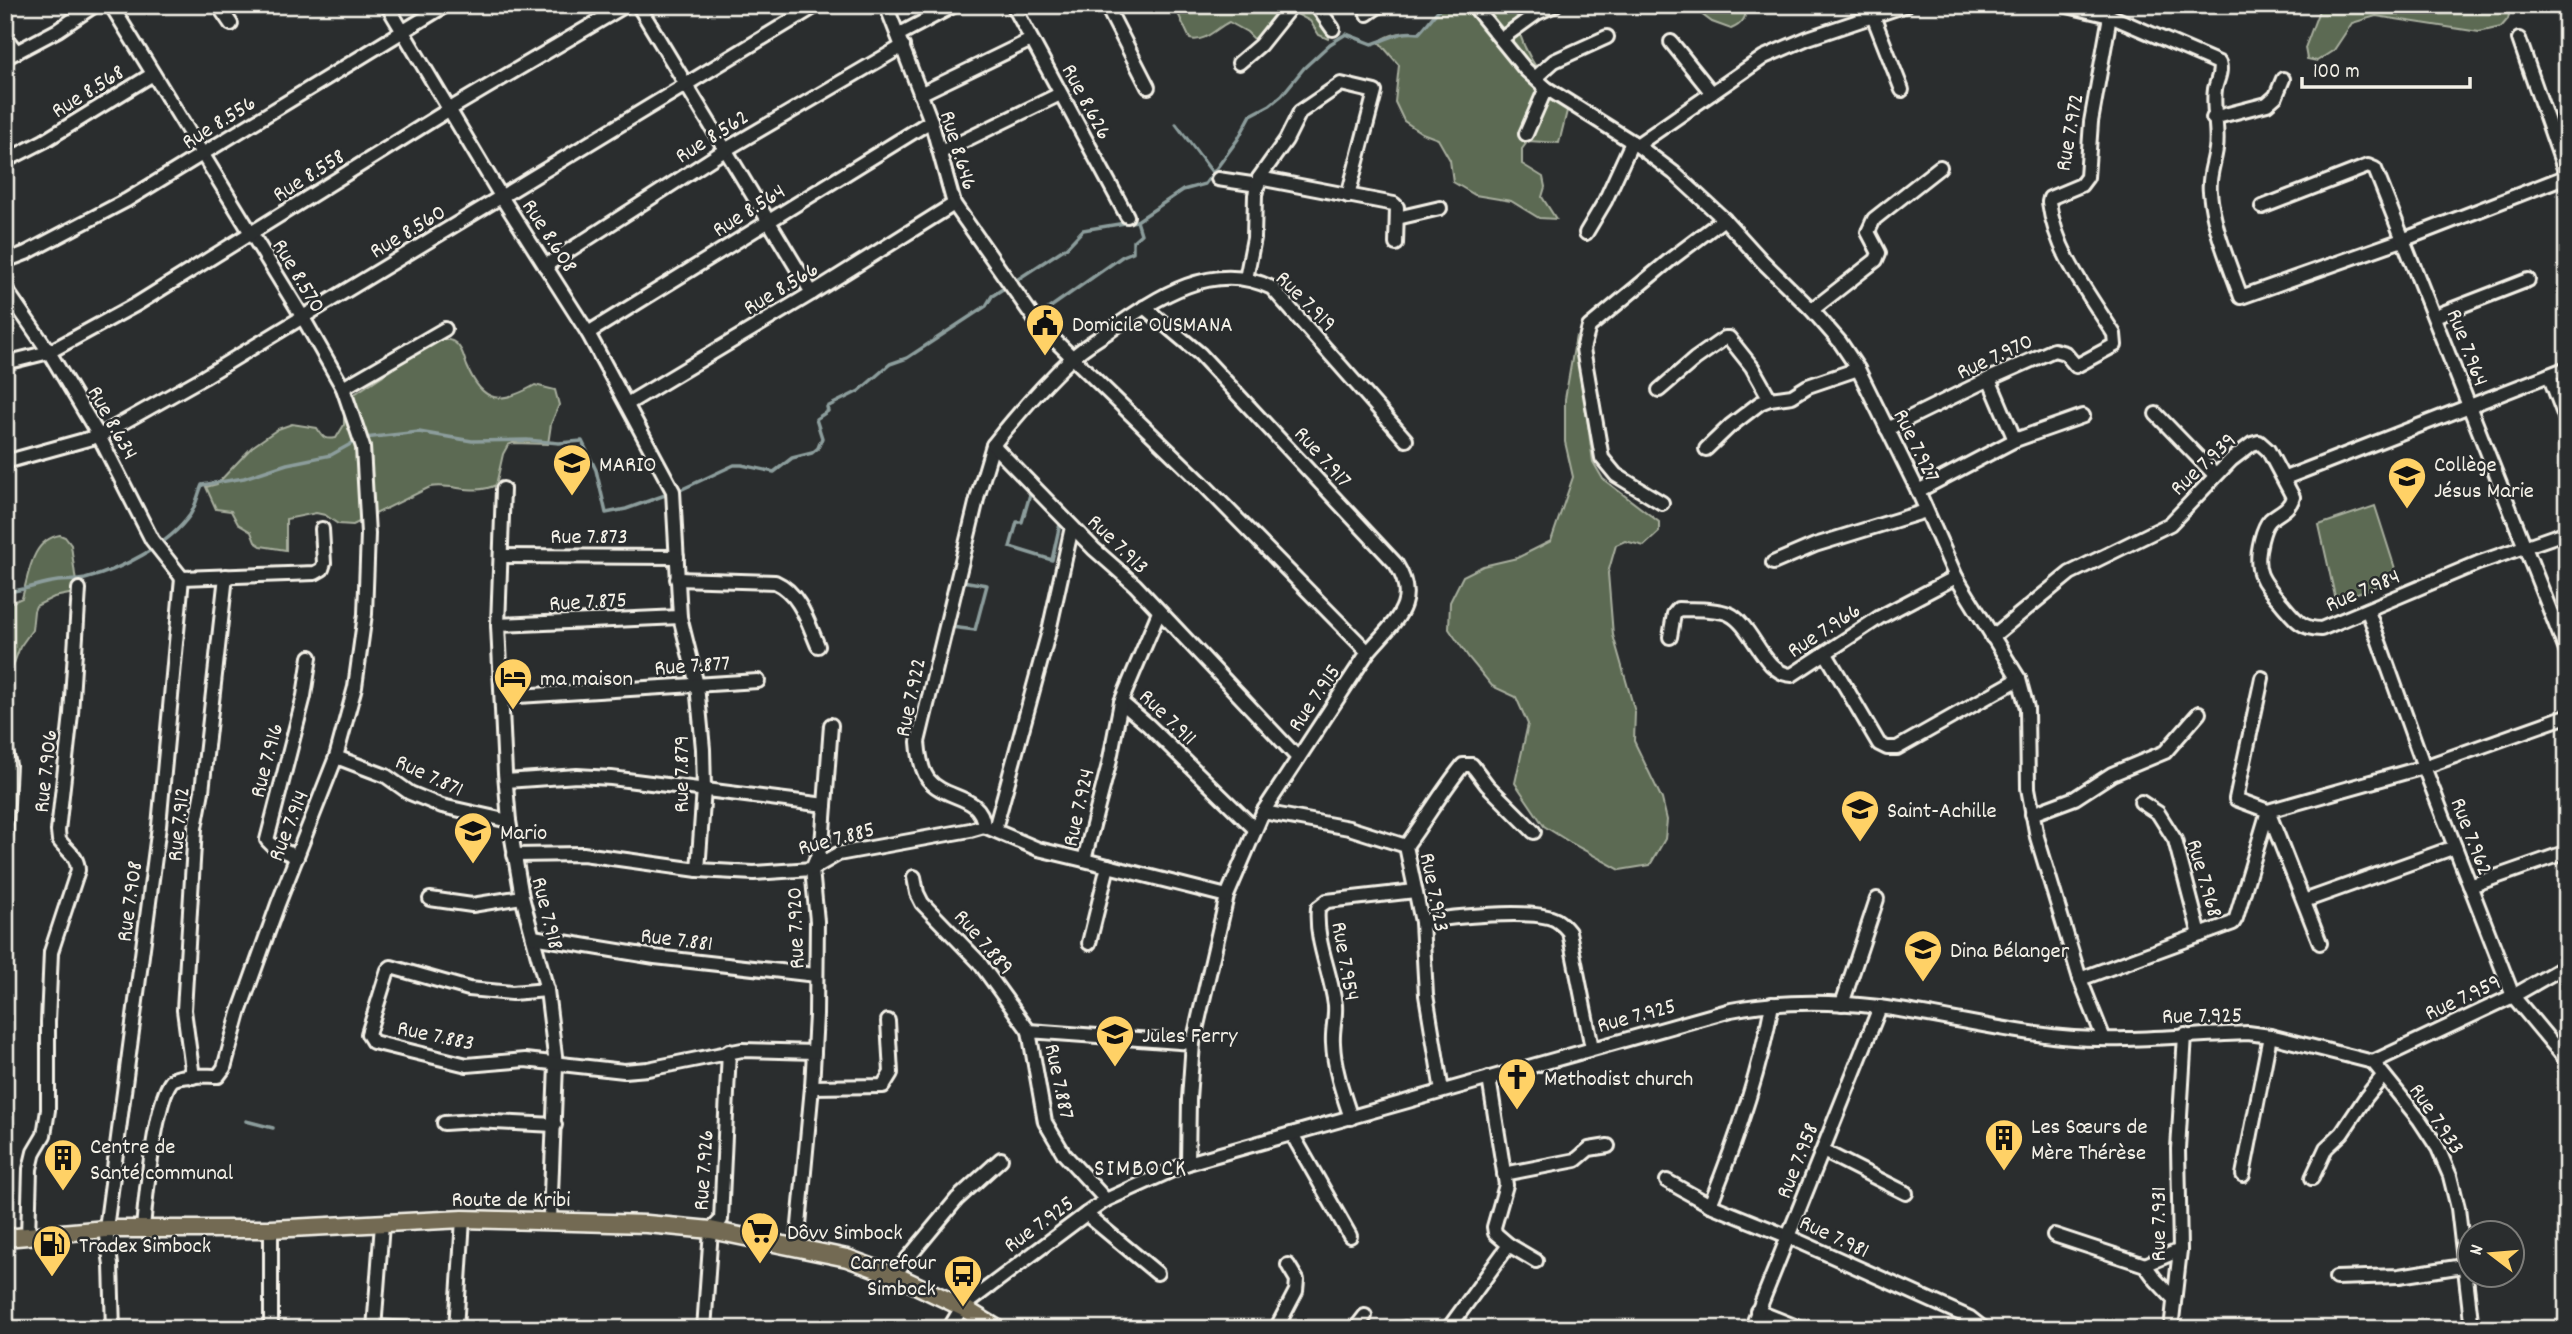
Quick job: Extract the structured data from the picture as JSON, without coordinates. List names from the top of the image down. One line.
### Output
{"streets":{"main road":["Route de Kribi"],"street":["Rue 8.568","Rue 8.626","Rue 8.556","Rue 7.972","Rue 8.562","Rue 8.646","Rue 8.558","Rue 8.564","Rue 8.560","Rue 8.608","Rue 8.570","Rue 8.566","Rue 7.919","Rue 7.964","Rue 7.970","Rue 8.634","Rue 7.927","Rue 7.917","Rue 7.939","Rue 7.873","Rue 7.913","Rue 7.984","Rue 7.875","Rue 7.966","Rue 7.877","Rue 7.922","Rue 7.915","Rue 7.911","Rue 7.916","Rue 7.906","Rue 7.871","Rue 7.879","Rue 7.924","Rue 7.912","Rue 7.914","Rue 7.962","Rue 7.885","Rue 7.968","Rue 7.923","Rue 7.908","Rue 7.918","Rue 7.920","Rue 7.881","Rue 7.889","Rue 7.954","Rue 7.959","Rue 7.925","Rue 7.883","Rue 7.887","Rue 7.933","Rue 7.958","Rue 7.926","Rue 7.931","Rue 7.981"]},"crossings":[["Rue 8.568","Rue 8.570"],["Rue 8.556","Rue 8.608"],["Rue 8.556","Rue 8.570"],["Rue 7.972","Rue 7.970"],["Rue 8.562","Rue 8.646"],["Rue 8.562","Rue 8.608"],["Rue 8.646","Rue 8.564"],["Rue 8.646","Rue 8.566"],["Rue 8.646","Rue 7.919"],["Rue 8.646","Rue 7.915"],["Rue 8.558","Rue 8.608"],["Rue 8.558","Rue 8.570"],["Rue 8.558","Rue 8.634"],["Rue 8.564","Rue 8.608"],["Rue 8.560","Rue 8.608"],["Rue 8.560","Rue 8.570"],["Rue 8.560","Rue 8.634"],["Rue 8.608","Rue 8.566"],["Rue 8.608","Rue 7.879"],["Rue 8.570","Rue 7.914"],["Rue 7.919","Rue 7.917"],["Rue 7.919","Rue 7.915"],["Rue 7.964","Rue 7.984"],["Rue 7.970","Rue 7.927"],["Rue 8.634","Rue 7.908"],["Rue 7.927","Rue 7.939"],["Rue 7.927","Rue 7.966"],["Rue 7.927","Rue 7.968"],["Rue 7.927","Rue 7.925"],["Rue 7.917","Rue 7.915"],["Rue 7.939","Rue 7.984"],["Rue 7.873","Rue 7.879"],["Rue 7.873","Rue 7.918"],["Rue 7.913","Rue 7.922"],["Rue 7.913","Rue 7.915"],["Rue 7.913","Rue 7.911"],["Rue 7.984","Rue 7.962"],["Rue 7.875","Rue 7.879"],["Rue 7.875","Rue 7.918"],["Rue 7.877","Rue 7.879"],["Rue 7.877","Rue 7.918"],["Rue 7.922","Rue 7.924"],["Rue 7.922","Rue 7.885"],["Rue 7.915","Rue 7.911"],["Rue 7.915","Rue 7.924"],["Rue 7.915","Rue 7.923"],["Rue 7.915","Rue 7.925"],["Rue 7.915","Rue 7.887"],["Rue 7.911","Rue 7.924"],["Rue 7.916","Rue 7.914"],["Rue 7.906","Route de Kribi"],["Rue 7.871","Rue 7.914"],["Rue 7.871","Rue 7.918"],["Rue 7.879","Rue 7.885"],["Rue 7.912","Rue 7.914"],["Rue 7.914","Route de Kribi"],["Rue 7.962","Rue 7.959"],["Rue 7.885","Rue 7.920"],["Rue 7.923","Rue 7.954"],["Rue 7.923","Rue 7.925"],["Rue 7.908","Route de Kribi"],["Rue 7.918","Rue 7.881"],["Rue 7.918","Rue 7.883"],["Rue 7.918","Route de Kribi"],["Rue 7.920","Rue 7.881"],["Rue 7.920","Rue 7.883"],["Rue 7.920","Route de Kribi"],["Rue 7.889","Rue 7.887"],["Rue 7.954","Rue 7.925"],["Rue 7.959","Rue 7.925"],["Rue 7.959","Rue 7.933"],["Rue 7.925","Rue 7.887"],["Rue 7.925","Rue 7.933"],["Rue 7.925","Rue 7.958"],["Rue 7.925","Route de Kribi"],["Rue 7.925","Rue 7.931"],["Rue 7.883","Rue 7.926"],["Rue 7.958","Rue 7.981"],["Rue 7.926","Route de Kribi"]],"districts":["SIMBOCK"],"places":{"public building":["Domicile OUSMANA"],"school or university":["MARIO","Collège Jésus Marie","Saint-Achille","Mario","Dina Bélanger","Jules Ferry"],"hotel":["ma maison"],"church":["Methodist church"],"building":["Les Sœurs de Mère Thérèse","Centre de Santé communal"],"supermarket":["Dôvv Simbock"],"fuel station":["Tradex Simbock"],"bus stop":["Carrefour Simbock"]},"scale_bar":"100 m","north":"left"}
